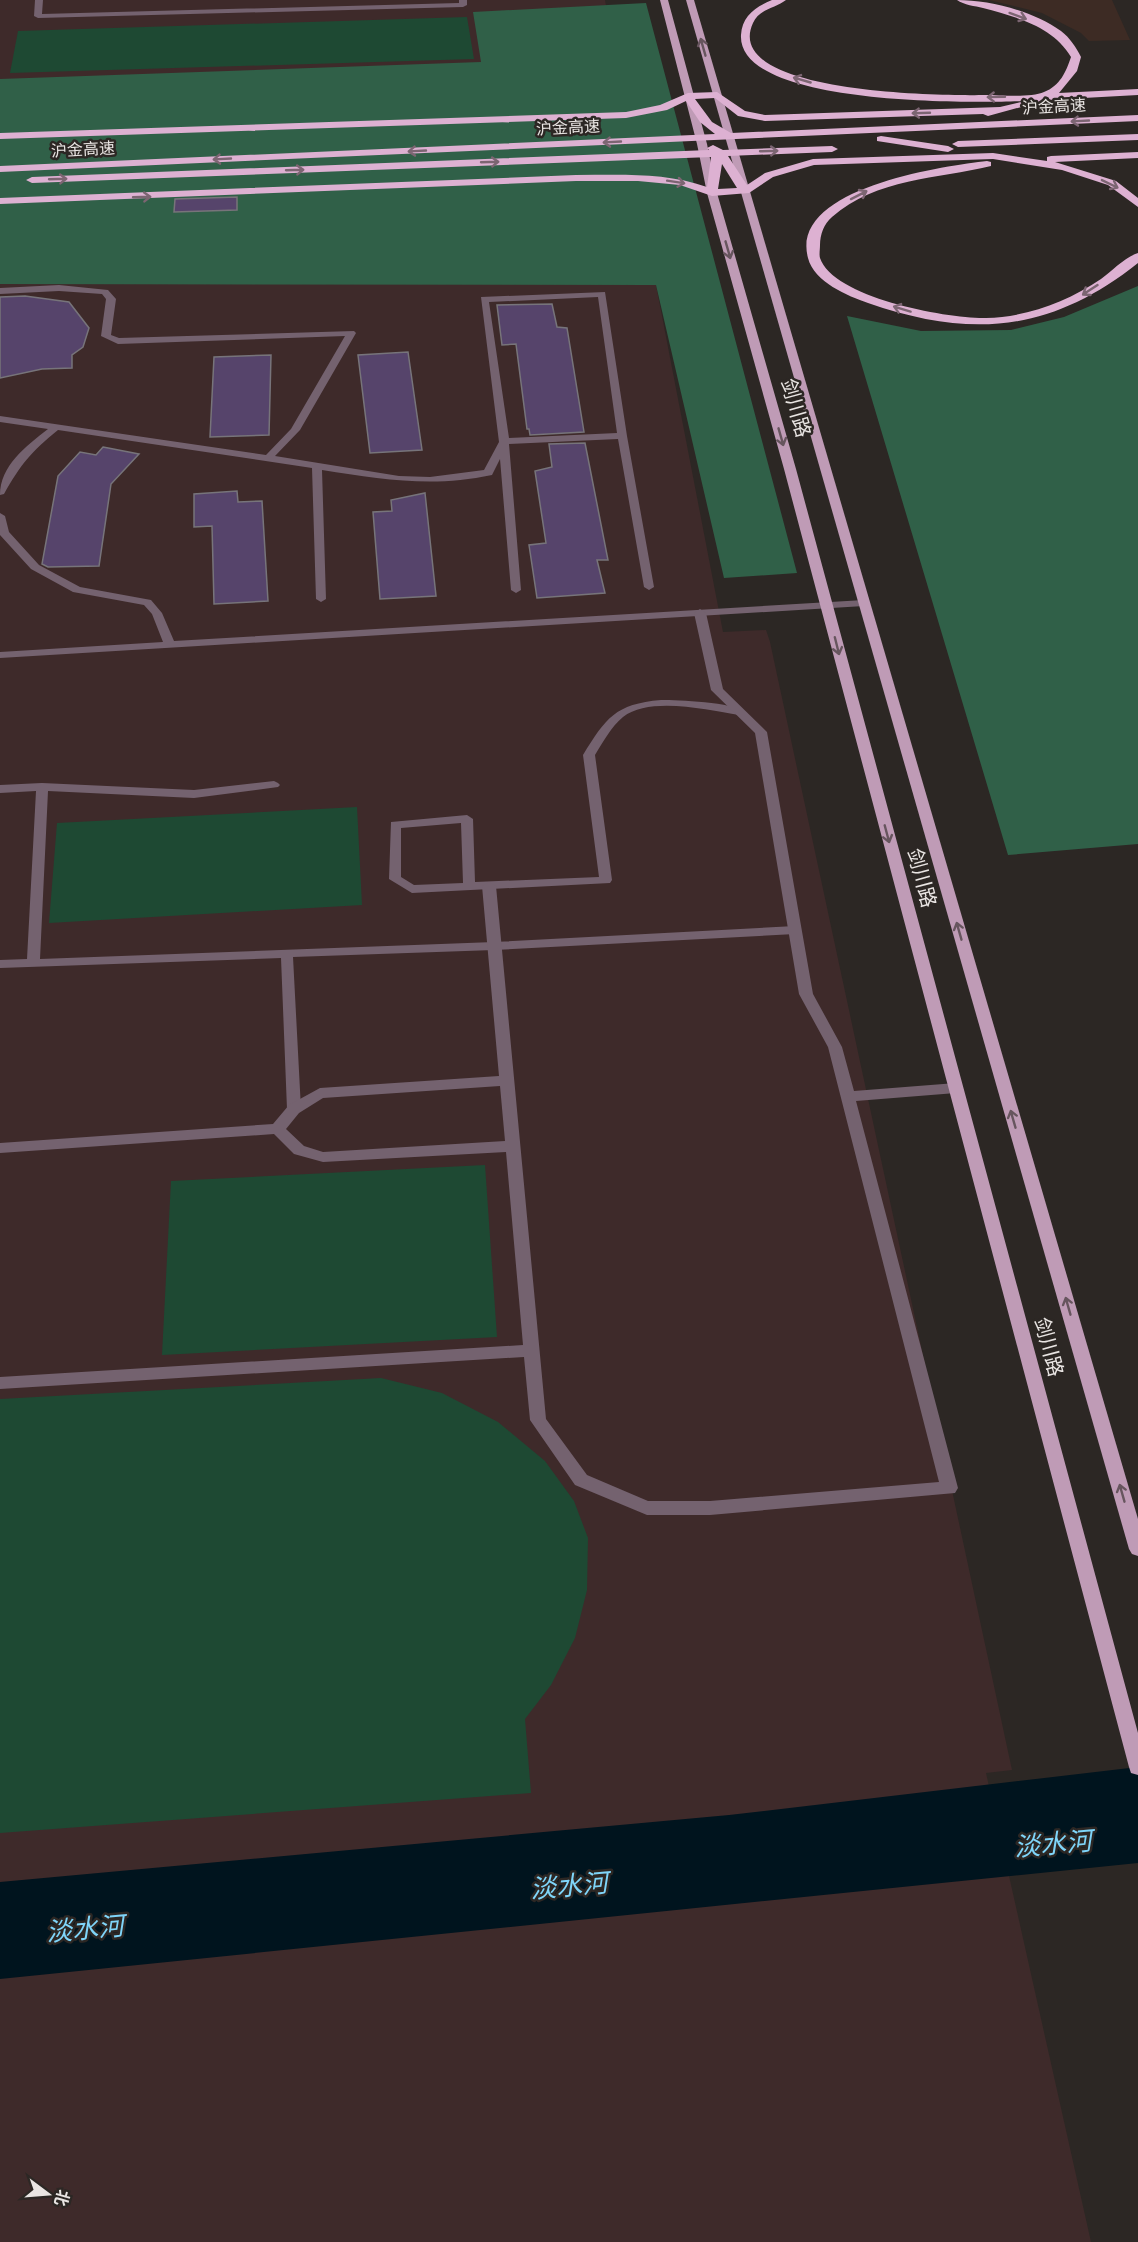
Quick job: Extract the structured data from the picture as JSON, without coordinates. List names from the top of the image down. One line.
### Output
{"streets":{"highway":["沪金高速"],"main road":["剑川路"]},"water":["淡水河"],"north":"right"}
